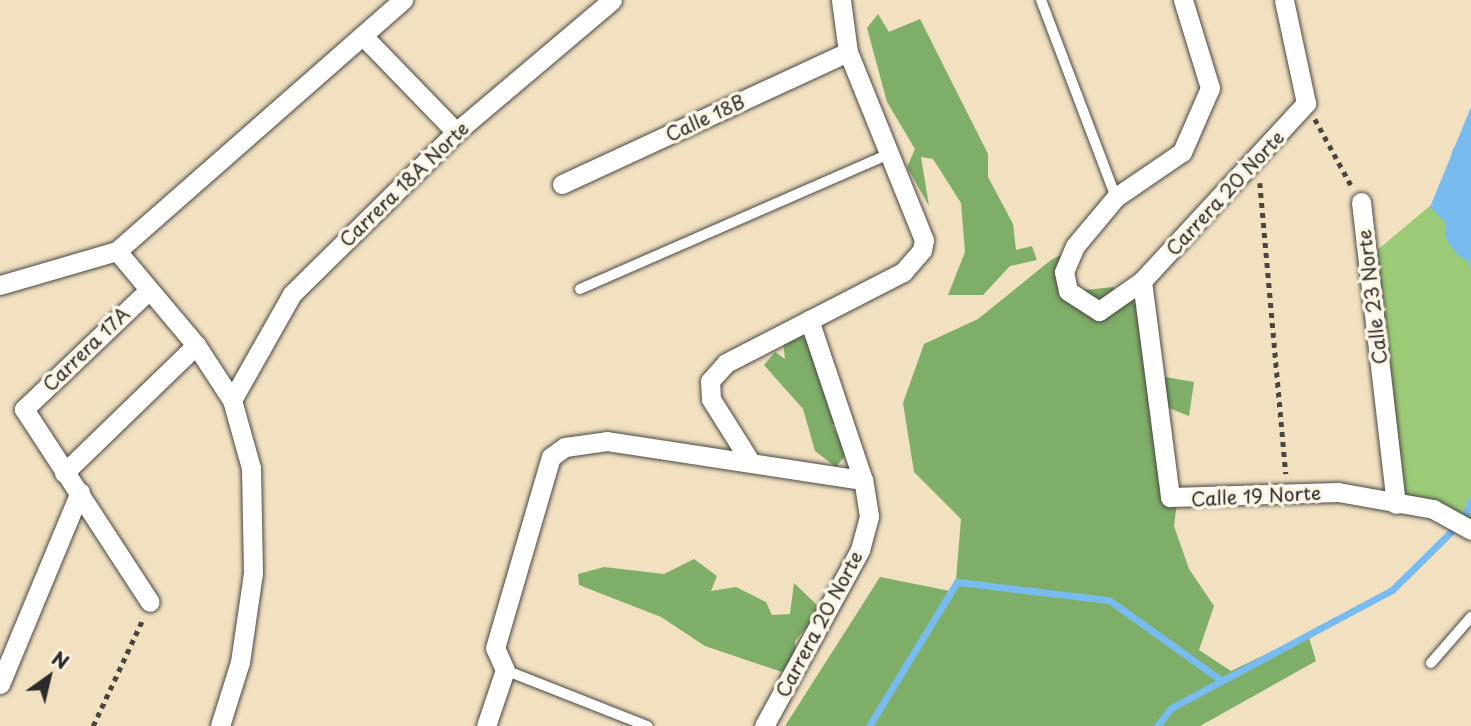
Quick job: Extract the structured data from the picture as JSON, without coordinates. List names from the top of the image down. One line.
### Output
{"streets":{"street":["Calle 18B","Carrera 18A Norte","Carrera 20 Norte","Calle 23 Norte","Carrera 17A","Calle 19 Norte"]},"crossings":[["Carrera 20 Norte","Calle 23 Norte"],["Carrera 20 Norte","Calle 19 Norte"],["Calle 23 Norte","Calle 19 Norte"]],"north":"top right"}
